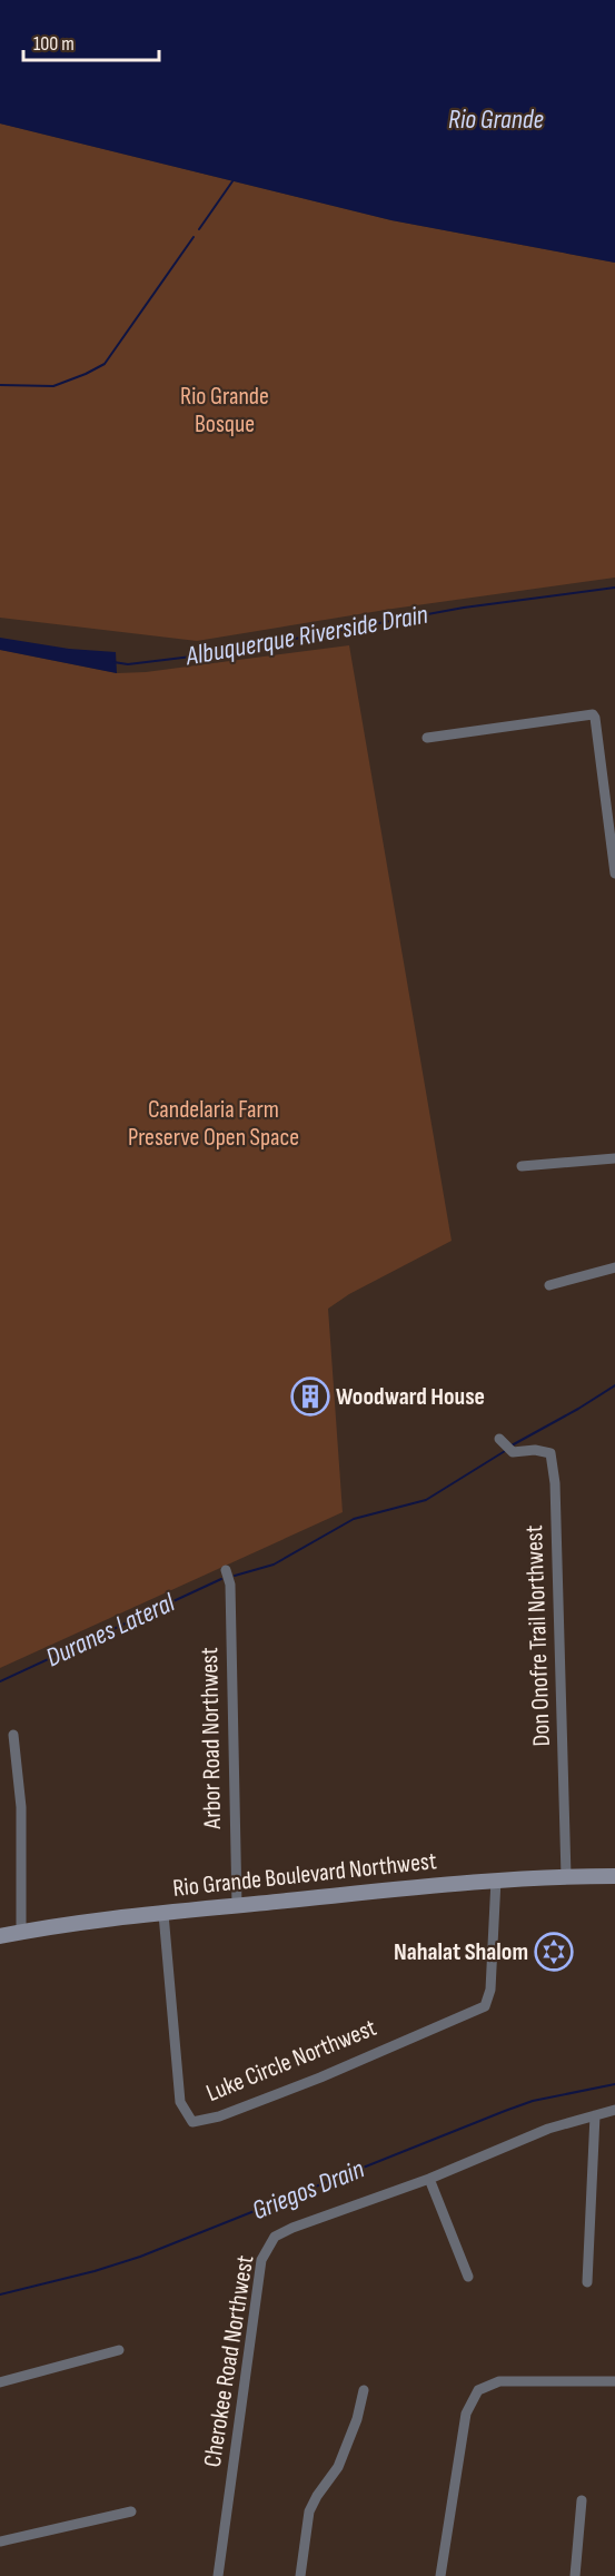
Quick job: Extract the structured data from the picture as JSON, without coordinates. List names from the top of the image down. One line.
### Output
{"streets":{"main road":["Rio Grande Boulevard Northwest"],"street":["Don Onofre Trail Northwest","Arbor Road Northwest","Luke Circle Northwest","Cherokee Road Northwest"]},"crossings":[["Don Onofre Trail Northwest","Rio Grande Boulevard Northwest"],["Arbor Road Northwest","Rio Grande Boulevard Northwest"],["Rio Grande Boulevard Northwest","Luke Circle Northwest"]],"water":["Rio Grande","Albuquerque Riverside Drain","Duranes Lateral","Griegos Drain"],"parks":["Rio Grande Bosque","Candelaria Farm Preserve Open Space"],"places":{"building":["Woodward House"],"synagogue":["Nahalat Shalom"]},"scale_bar":"100 m"}
